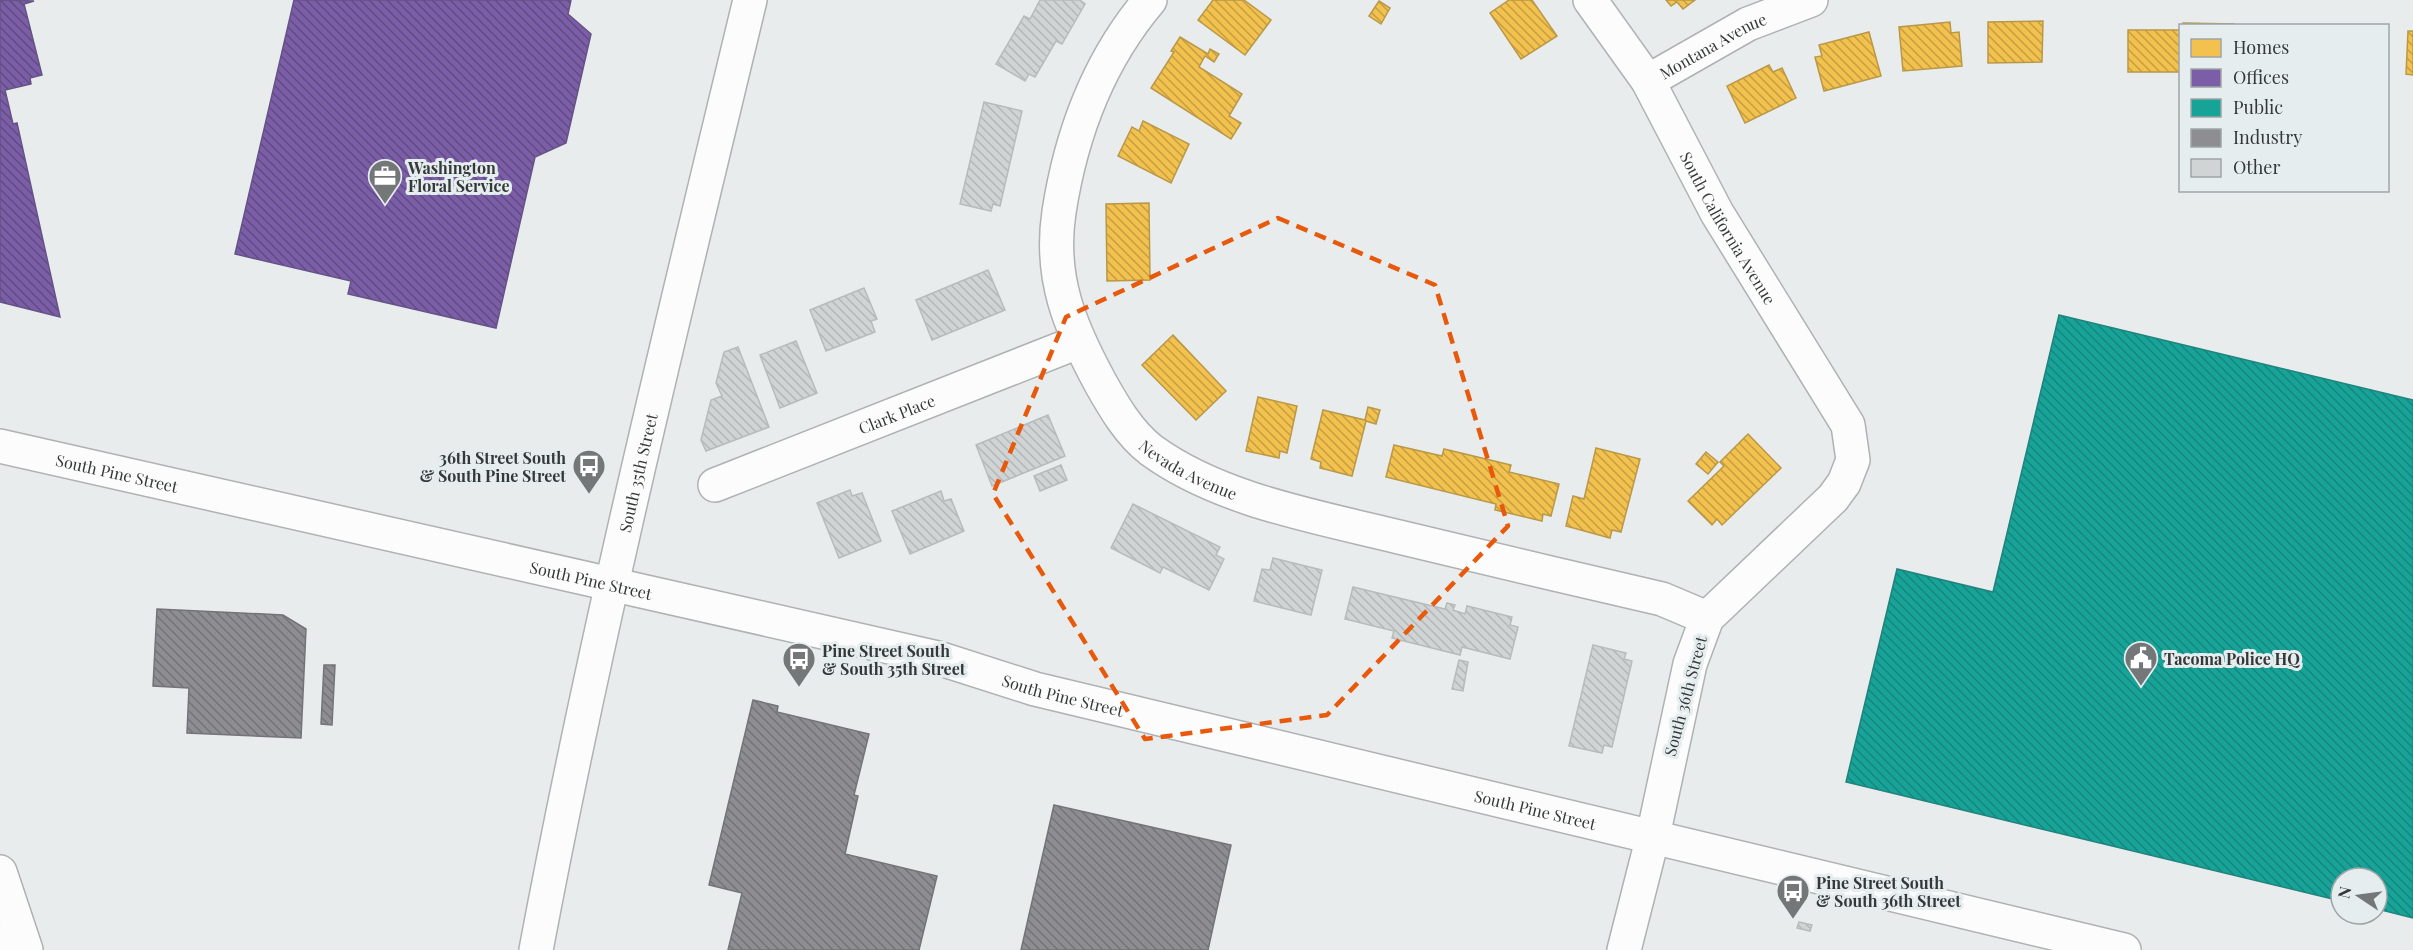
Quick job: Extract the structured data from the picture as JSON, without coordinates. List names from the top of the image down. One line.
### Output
{"streets":{"street":["Montana Avenue","South California Avenue","Clark Place","Nevada Avenue","South Pine Street","South 35th Street","South 36th Street"]},"crossings":[["Montana Avenue","South California Avenue"],["South California Avenue","South 36th Street"],["Clark Place","Nevada Avenue"],["Nevada Avenue","South 36th Street"],["South Pine Street","South 35th Street"],["South Pine Street","South 36th Street"]],"places":{"office":["Washington Floral Service"],"bus stop":["36th Street South & South Pine Street","Pine Street South & South 35th Street","Pine Street South & South 36th Street"],"public building":["Tacoma Police HQ"]},"legend":["Homes","Offices","Public","Industry","Other"],"north":"left"}
